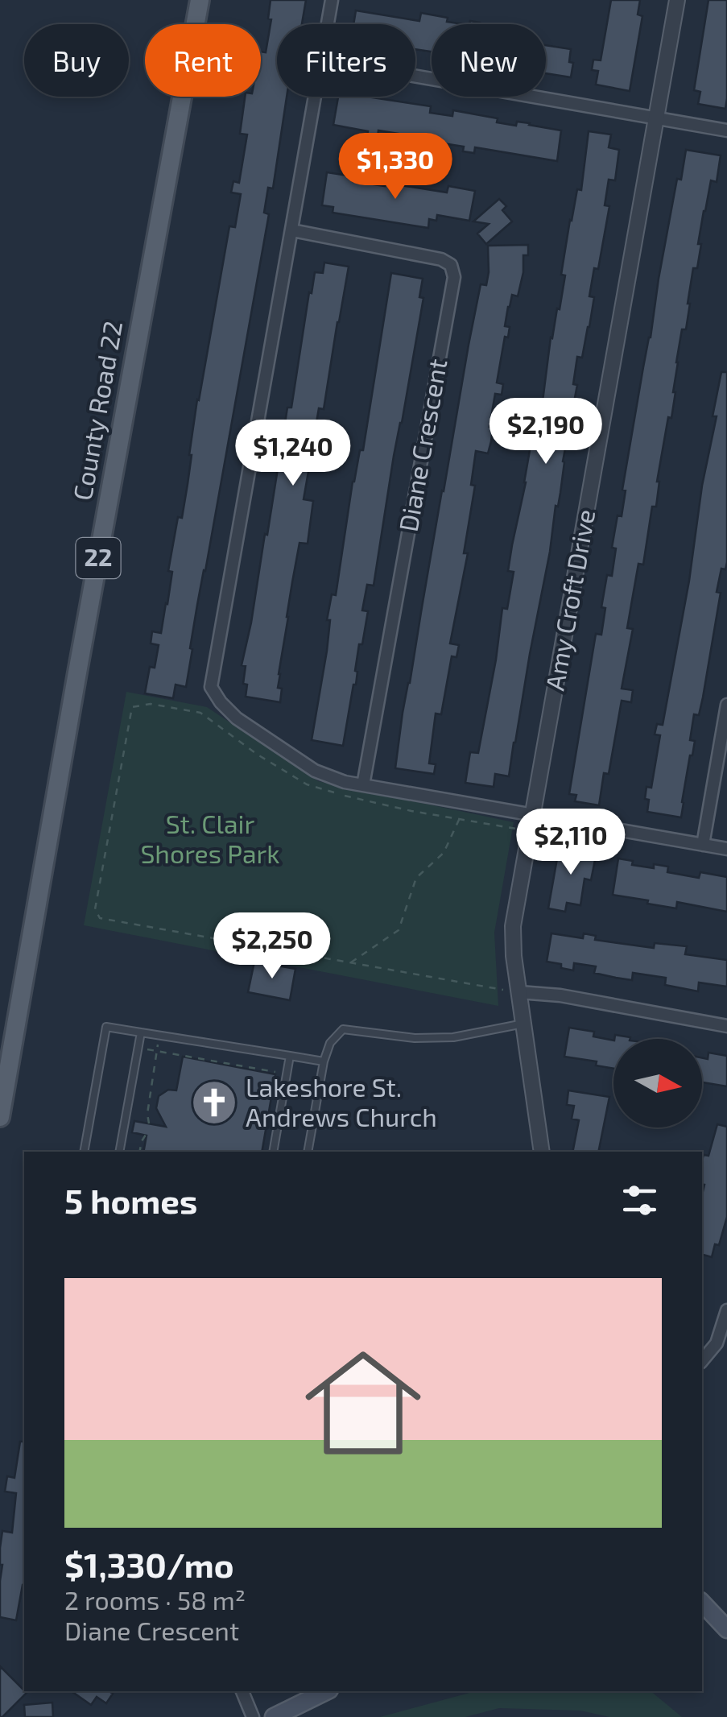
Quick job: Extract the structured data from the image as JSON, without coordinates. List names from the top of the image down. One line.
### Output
{"streets":{"main road":["County Road 22","22"],"street":["Diane Crescent","Amy Croft Drive"]},"parks":["St. Clair Shores Park"],"places":{"church":["Lakeshore St. Andrews Church"]},"north":"right","page":{"chip":["Buy","Rent","Filters","New"],"price":["$1,330","$2,190","$1,240","$2,110","$2,250"],"heading":"5 homes","list":[{"name":"$1,330/mo","note":"2 rooms · 58 m² · Diane Crescent"}]}}
